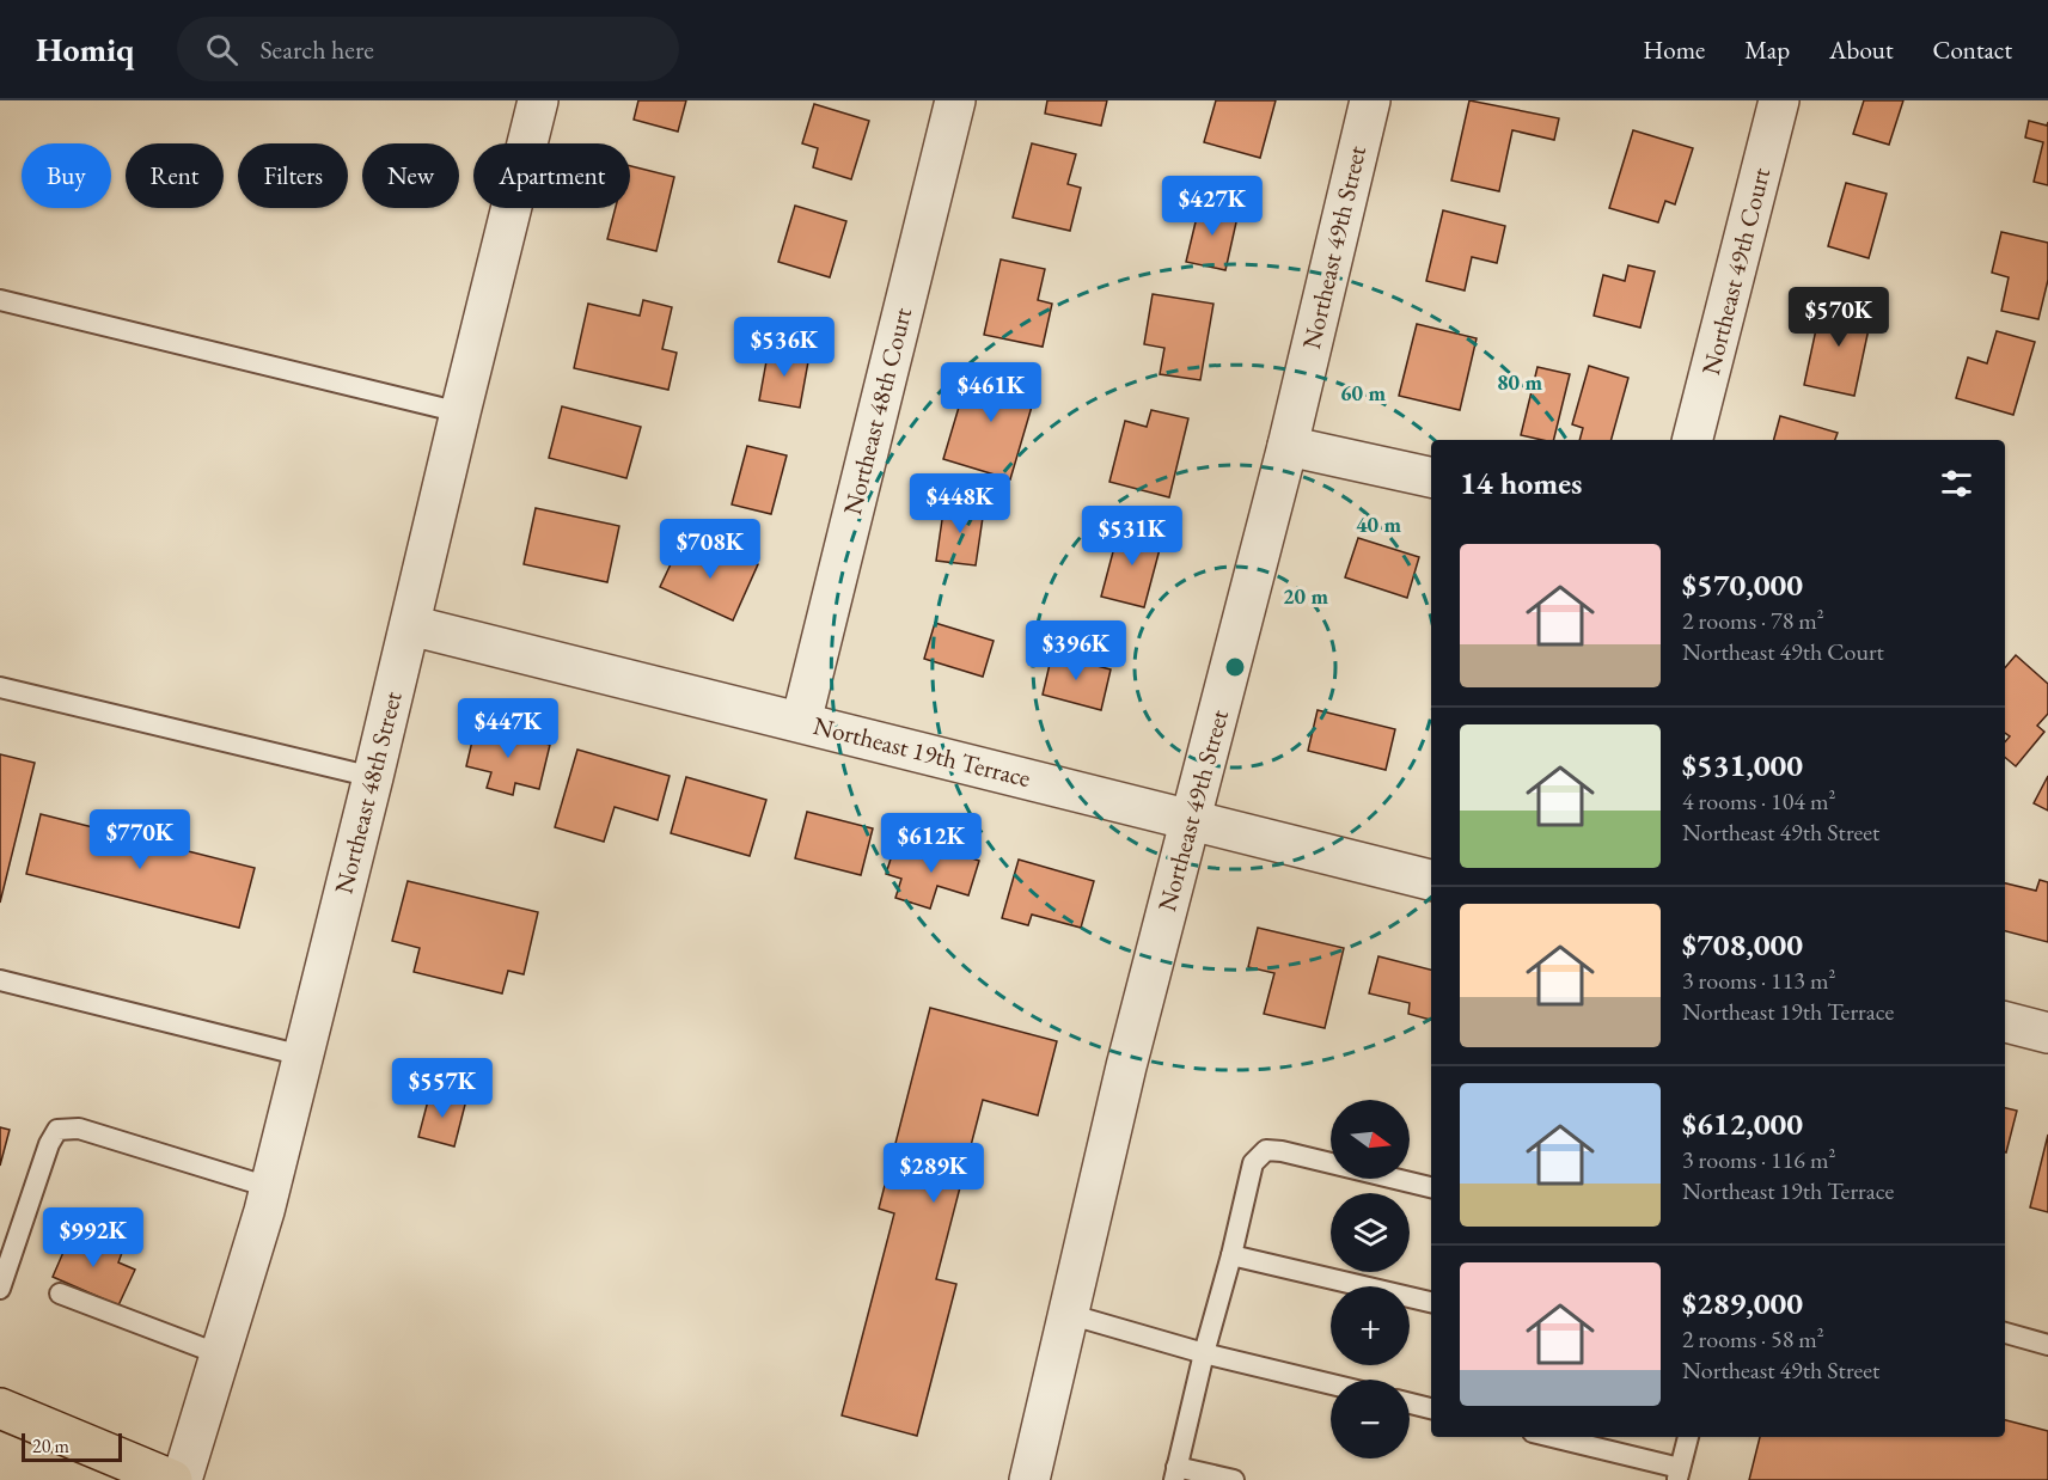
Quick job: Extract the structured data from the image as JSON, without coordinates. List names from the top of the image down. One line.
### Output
{"streets":{"street":["Northeast 49th Street","Northeast 49th Court","Northeast 48th Court","Northeast 19th Terrace","Northeast 48th Street"]},"crossings":[["Northeast 49th Street","Northeast 19th Terrace"],["Northeast 48th Court","Northeast 19th Terrace"],["Northeast 19th Terrace","Northeast 48th Street"]],"scale_bar":"20 m","north":"right","page":{"header":"Homiq","search":"Search here","nav":["Home","Map","About","Contact"],"chip":["Buy","Rent","Filters","New","Apartment"],"price":["$427K","$570K","$536K","$461K","$448K","$531K","$708K","$396K","$447K","$770K","$612K","$557K","$289K","$992K"],"heading":"14 homes","list":[{"name":"$570,000","note":"2 rooms · 78 m² · Northeast 49th Court"},{"name":"$531,000","note":"4 rooms · 104 m² · Northeast 49th Street"},{"name":"$708,000","note":"3 rooms · 113 m² · Northeast 19th Terrace"},{"name":"$612,000","note":"3 rooms · 116 m² · Northeast 19th Terrace"},{"name":"$289,000","note":"2 rooms · 58 m² · Northeast 49th Street"}],"map_buttons":["+","−"],"scale":"20 m"},"rings":["80 m","60 m","40 m","20 m"]}
